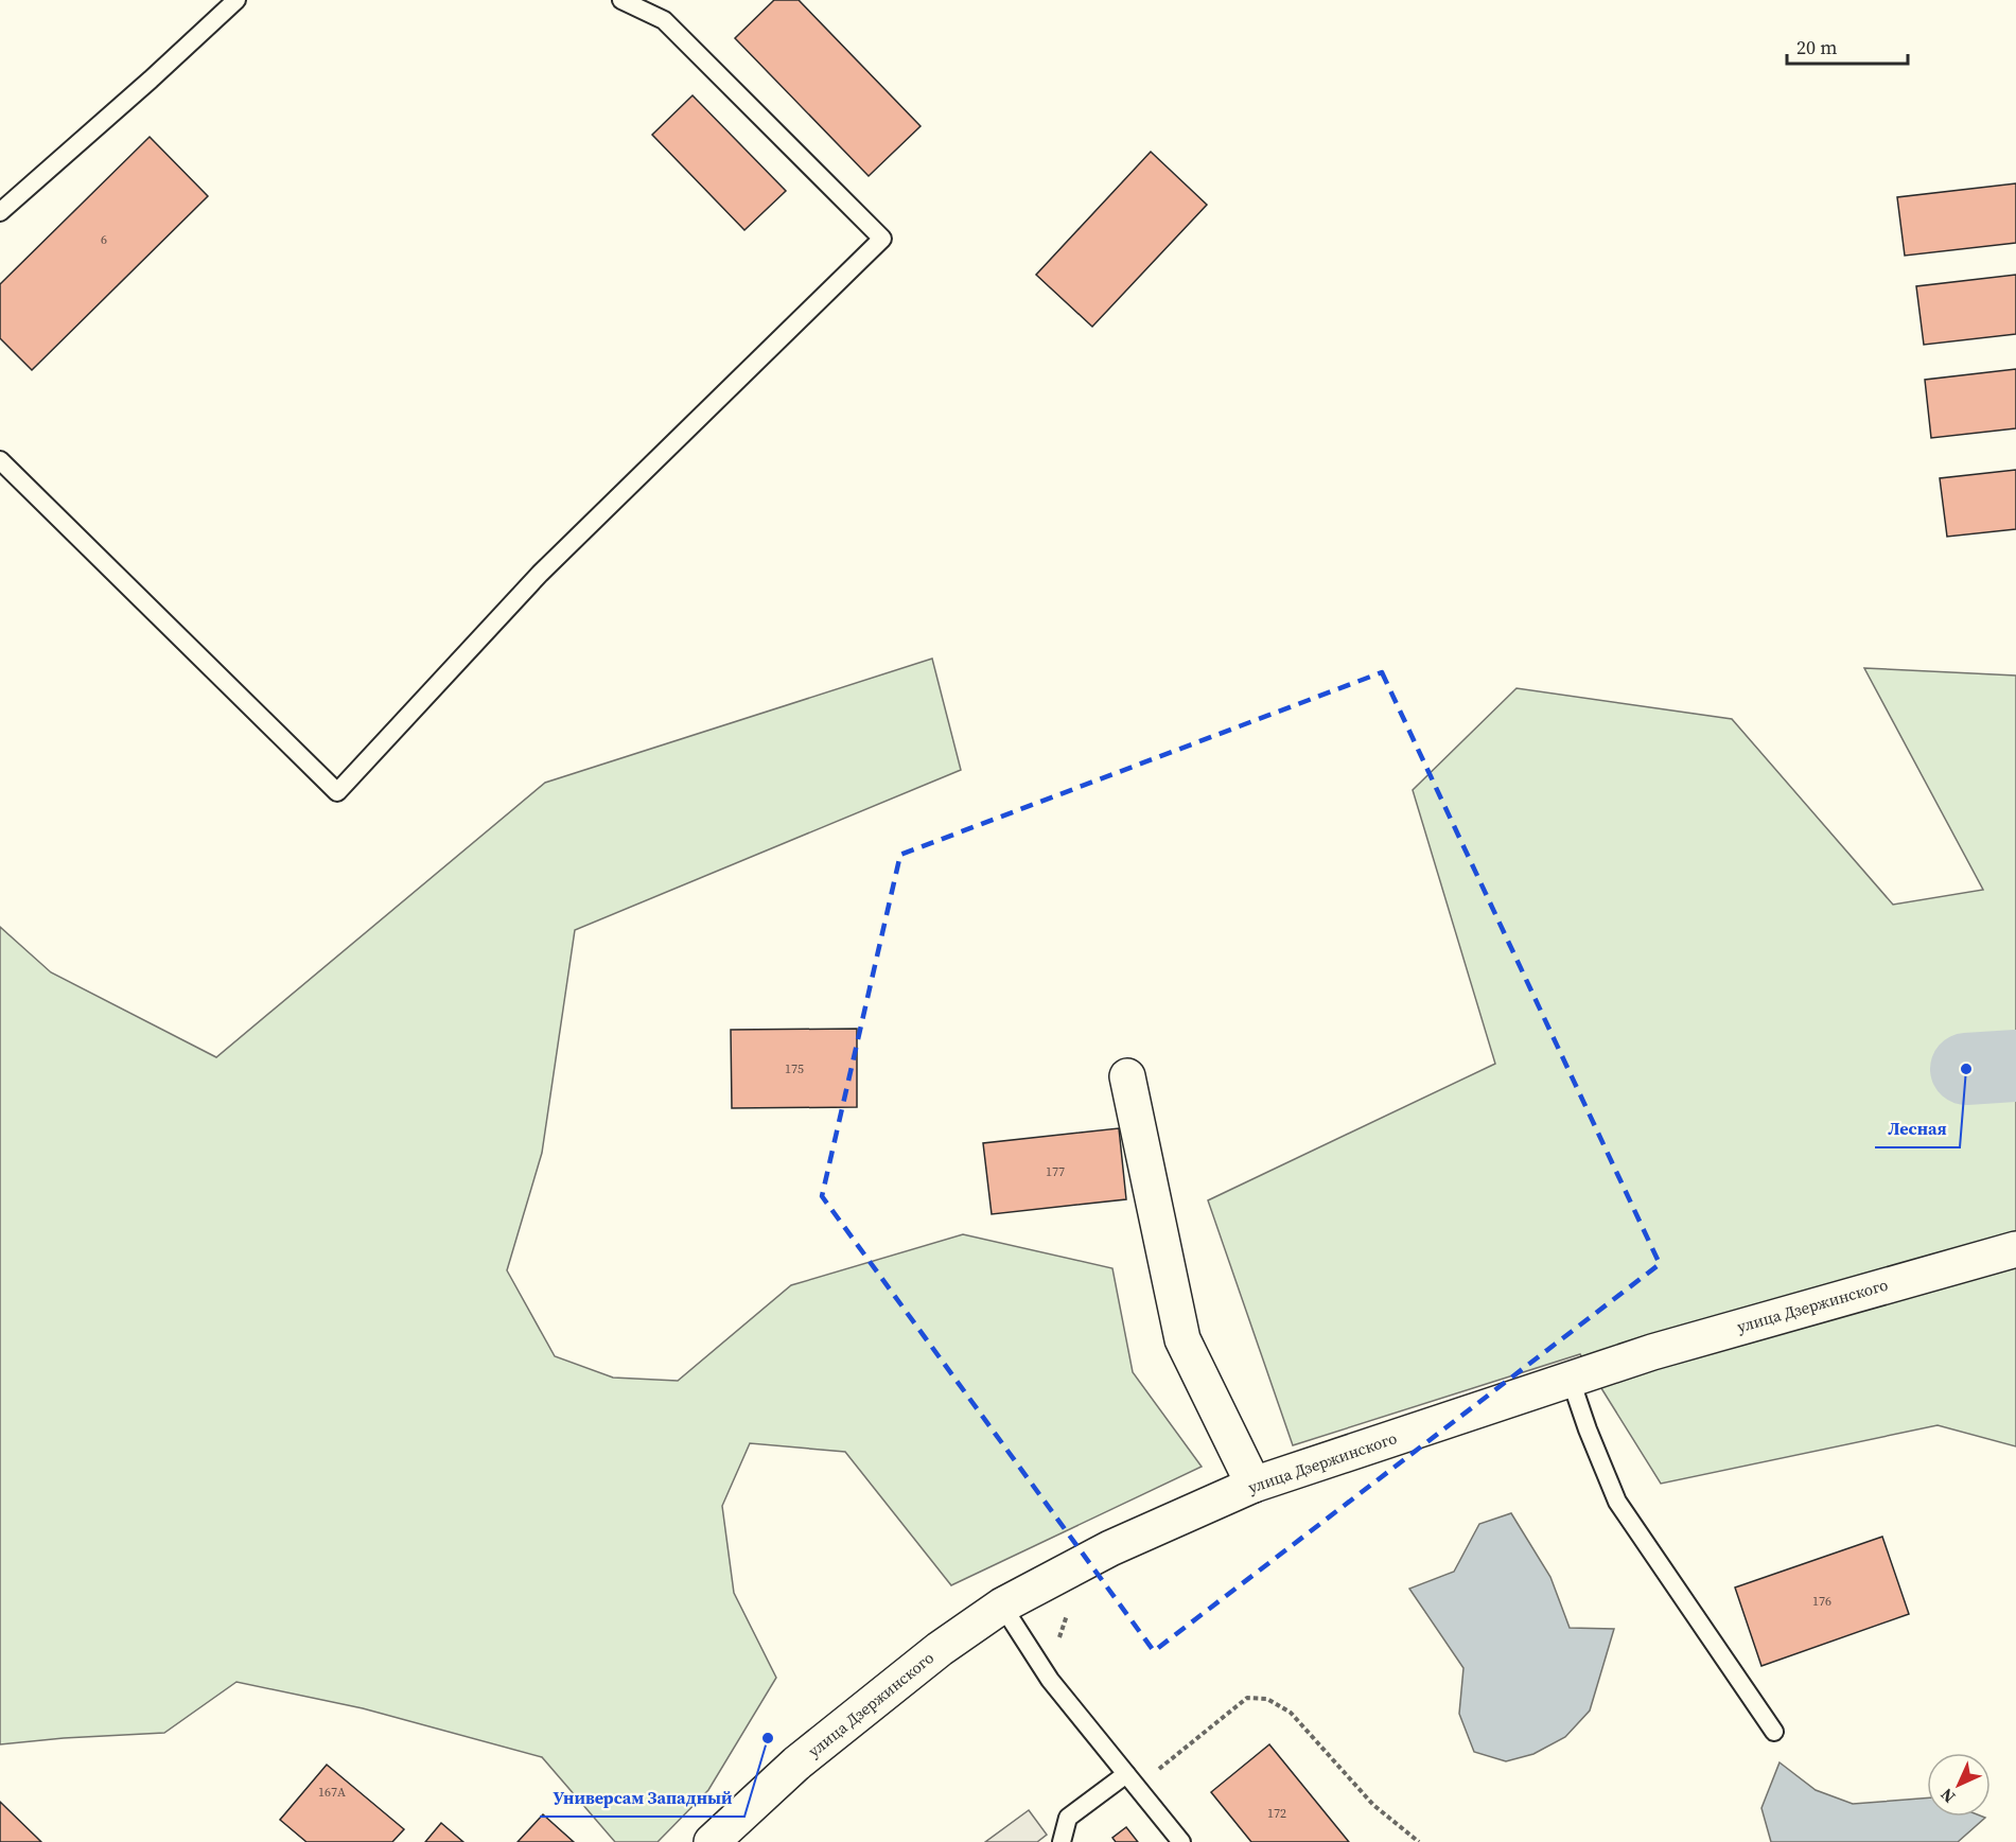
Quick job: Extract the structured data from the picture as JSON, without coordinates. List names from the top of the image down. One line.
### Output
{"streets":{"main road":["улица Дзержинского"]},"places":["Лесная","Универсам Западный"],"house_numbers":["6","175","177","176","167А","172"],"scale_bar":"20 m","north":"bottom left"}
